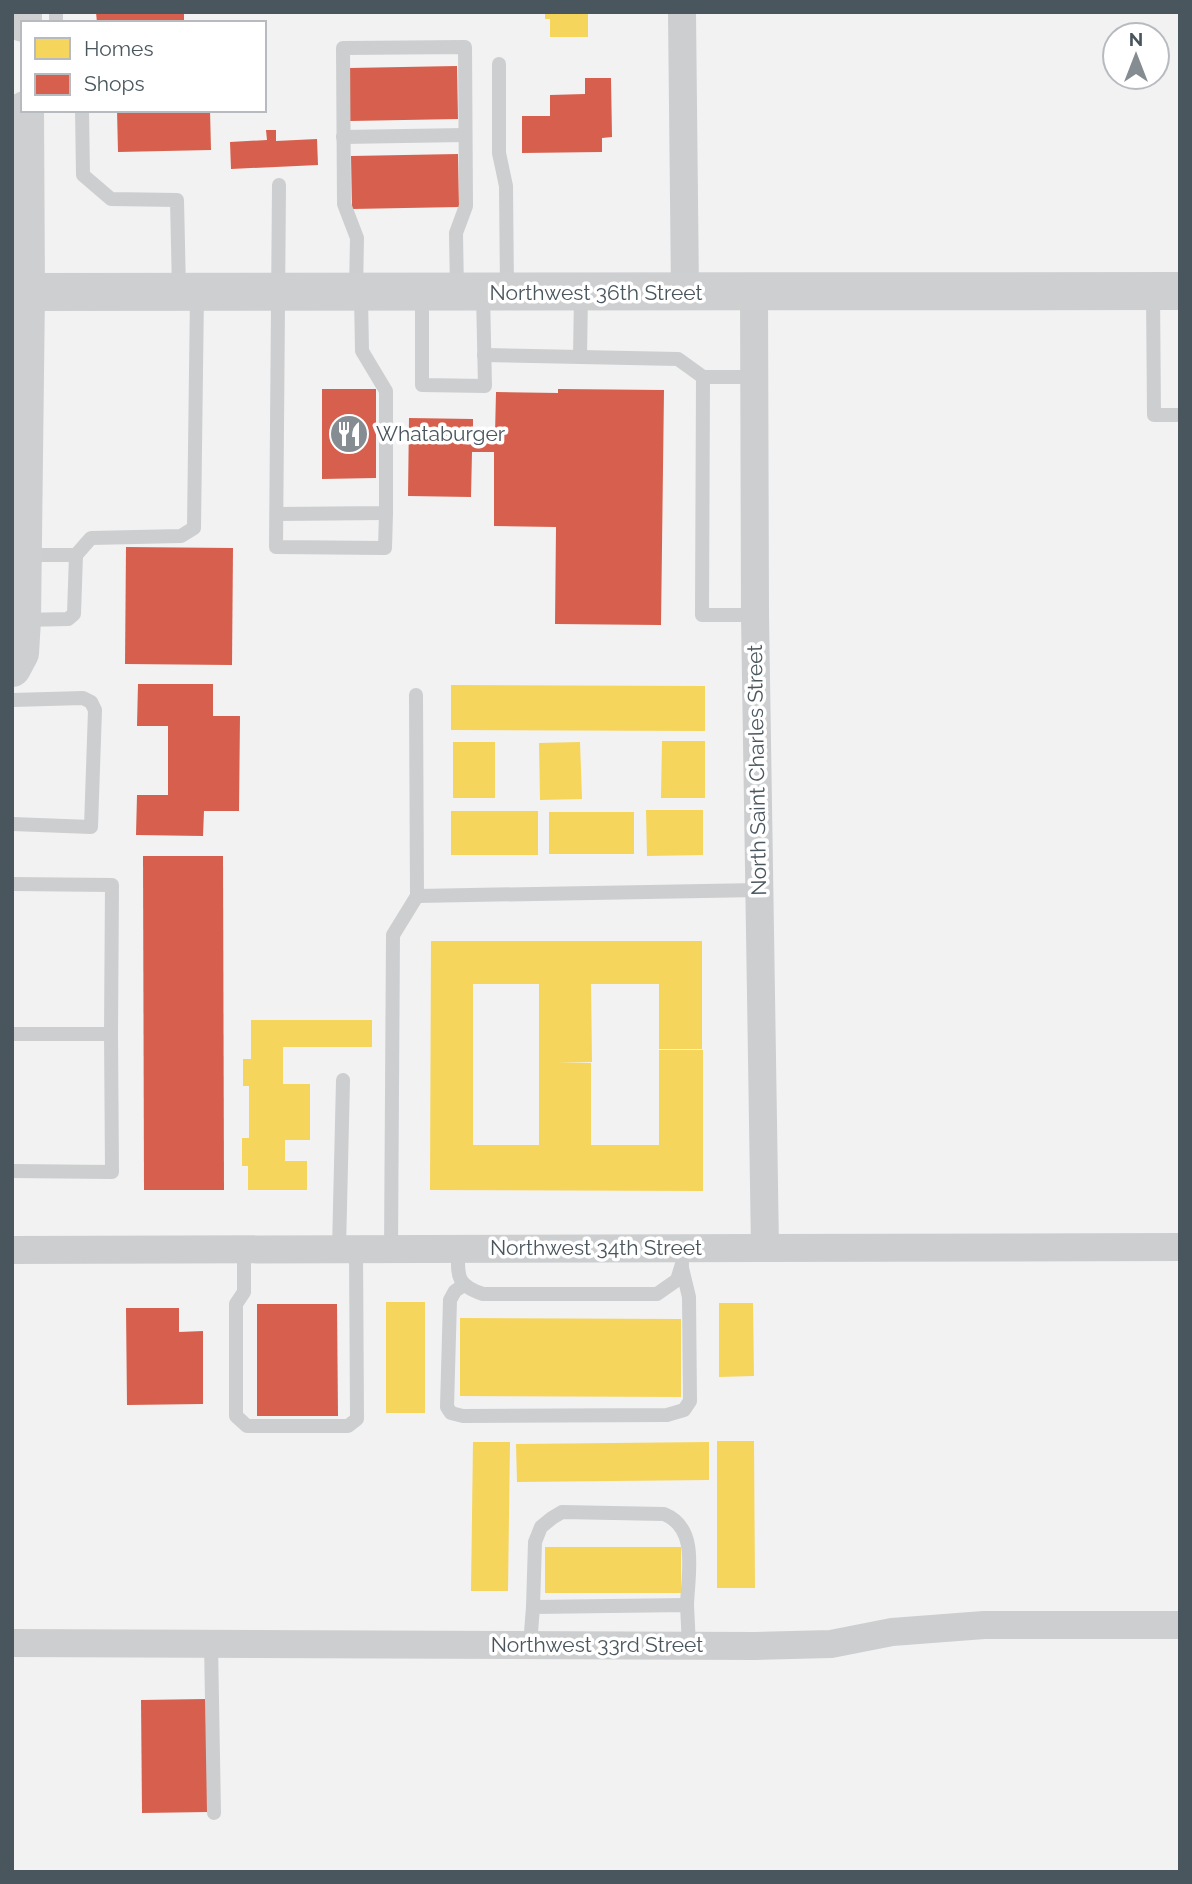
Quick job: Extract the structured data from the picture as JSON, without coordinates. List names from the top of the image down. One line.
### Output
{"streets":{"main road":["Northwest 36th Street"],"street":["North Saint Charles Street","Northwest 34th Street","Northwest 33rd Street"]},"crossings":[["Northwest 36th Street","North Saint Charles Street"],["North Saint Charles Street","Northwest 34th Street"]],"places":{"restaurant":["Whataburger"]},"legend":["Homes","Shops"],"north":"top"}
